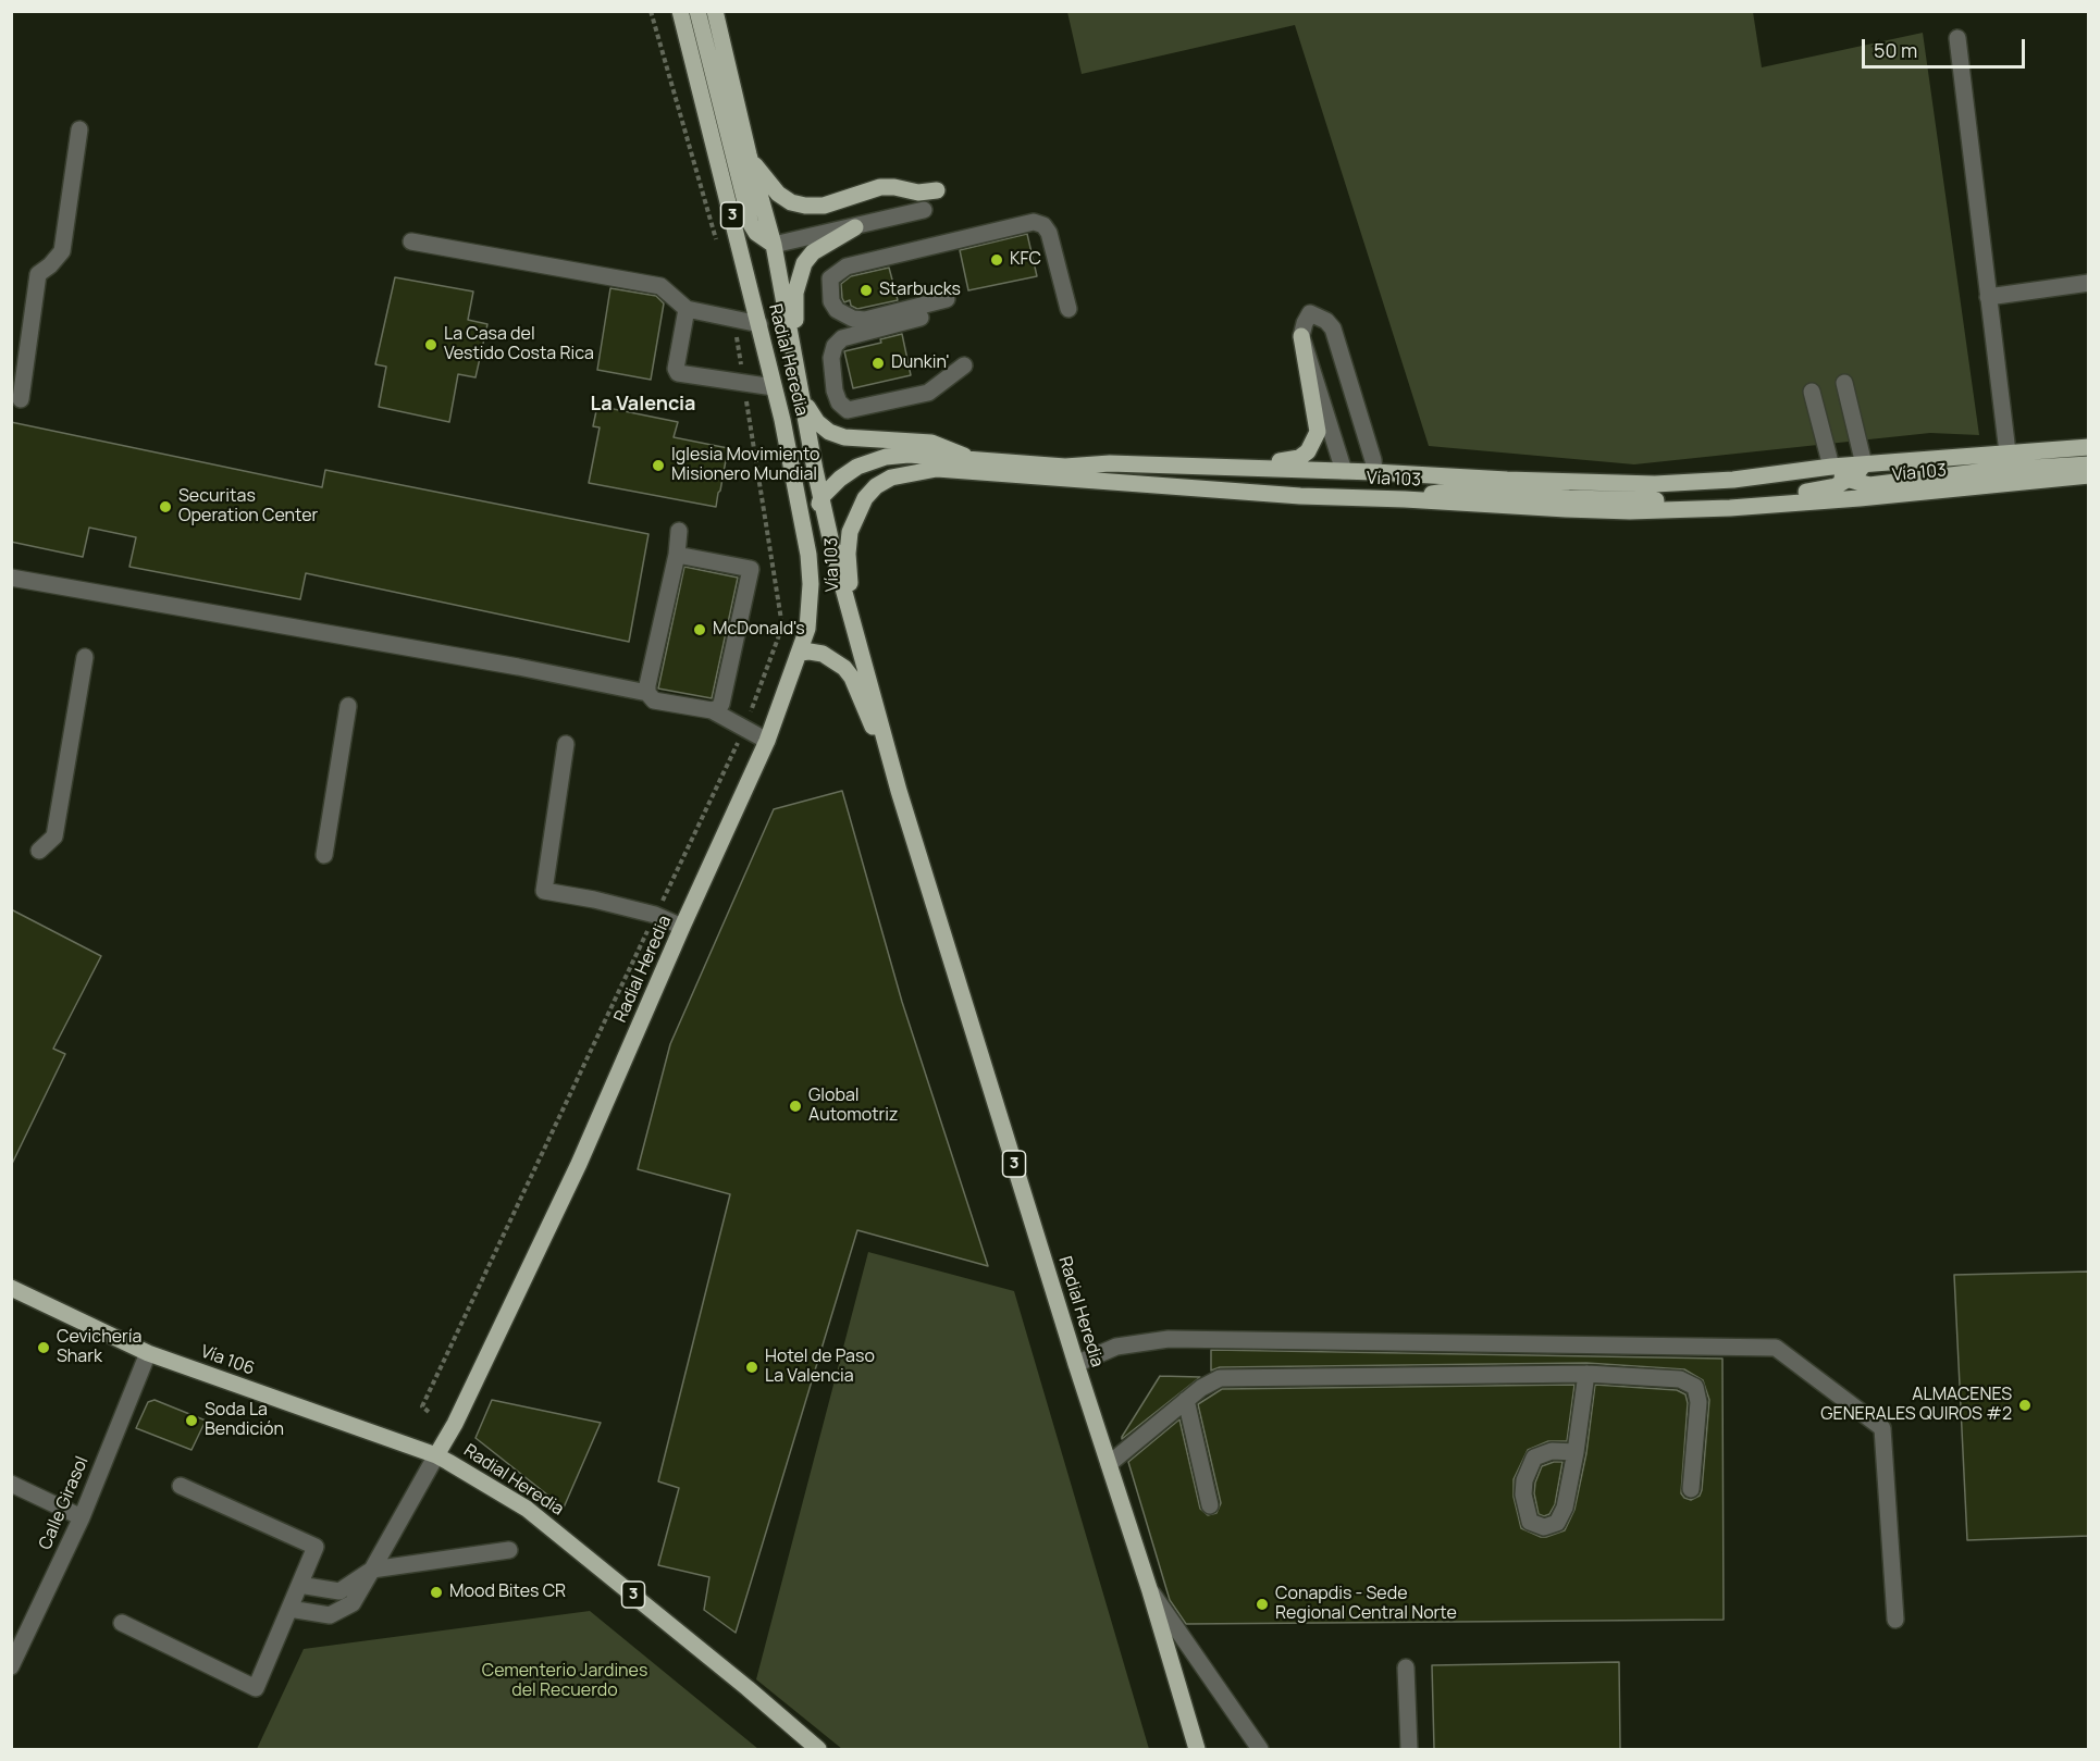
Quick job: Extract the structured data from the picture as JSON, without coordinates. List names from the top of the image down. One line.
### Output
{"streets":{"main road":["3","Radial Heredia","Vía 103","Vía 106"],"street":["Calle Girasol"]},"crossings":[["Radial Heredia","Vía 103"],["Radial Heredia","Vía 106"],["Vía 106","Calle Girasol"]],"districts":["La Valencia"],"parks":["Cementerio Jardines del Recuerdo"],"places":["KFC","Starbucks","La Casa del Vestido Costa Rica","Dunkin'","Iglesia Movimiento Misionero Mundial","Securitas Operation Center","McDonald's","Global Automotriz","Cevichería Shark","Hotel de Paso La Valencia","ALMACENES GENERALES QUIROS #2","Soda La Bendición","Mood Bites CR","Conapdis - Sede Regional Central Norte"],"scale_bar":"50 m"}
